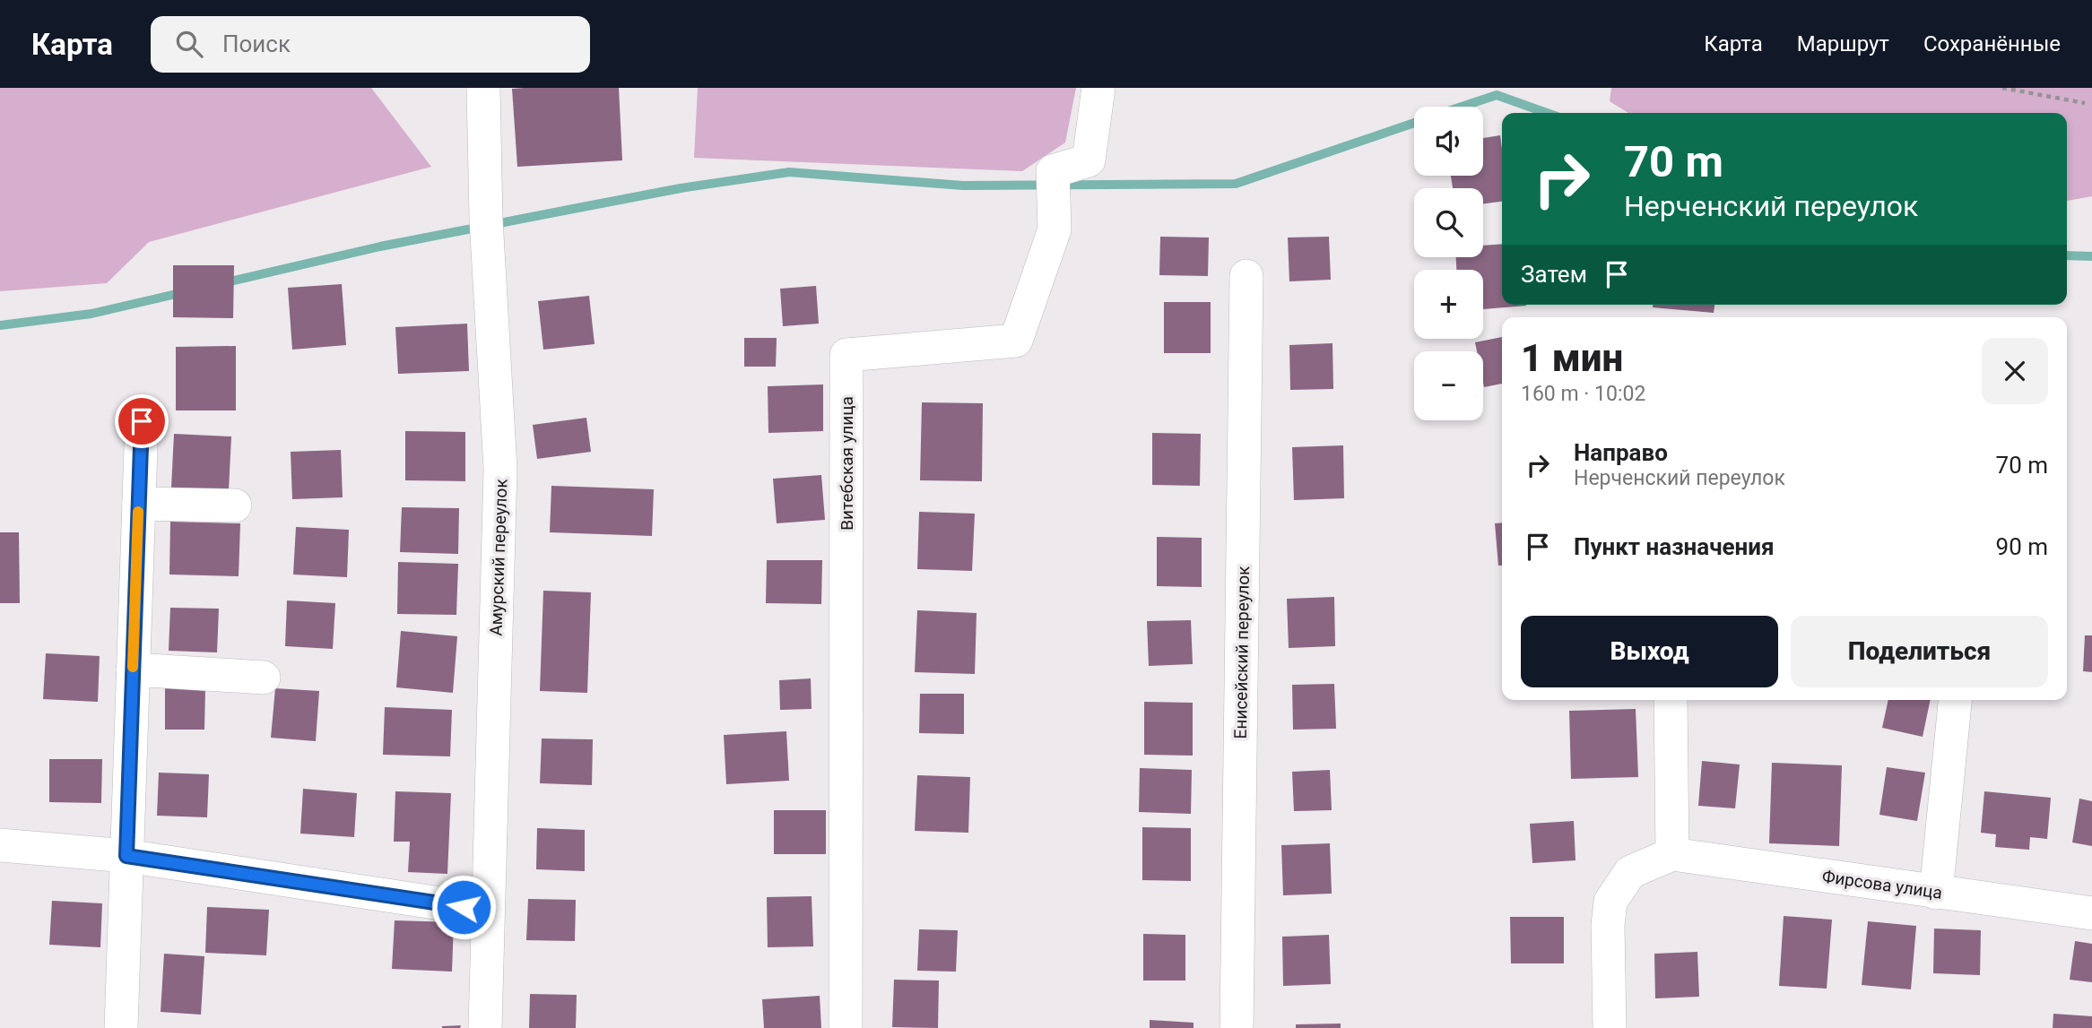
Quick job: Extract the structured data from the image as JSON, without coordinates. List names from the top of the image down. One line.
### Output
{"streets":{"street":["Витебская улица","Амурский переулок","Енисейский переулок","Фирсова улица"]},"page":{"header":"Карта","search":"Поиск","nav":["Карта","Маршрут","Сохранённые"],"map_buttons":["+","−"],"turn":["70 m","Нерченский переулок"],"then":"Затем","heading":["1 мин","160 m · 10:02"],"list":[{"name":"Направо","note":"Нерченский переулок","value":"70 m"},{"name":"Пункт назначения","value":"90 m"}],"buttons":["Выход","Поделиться"]}}
